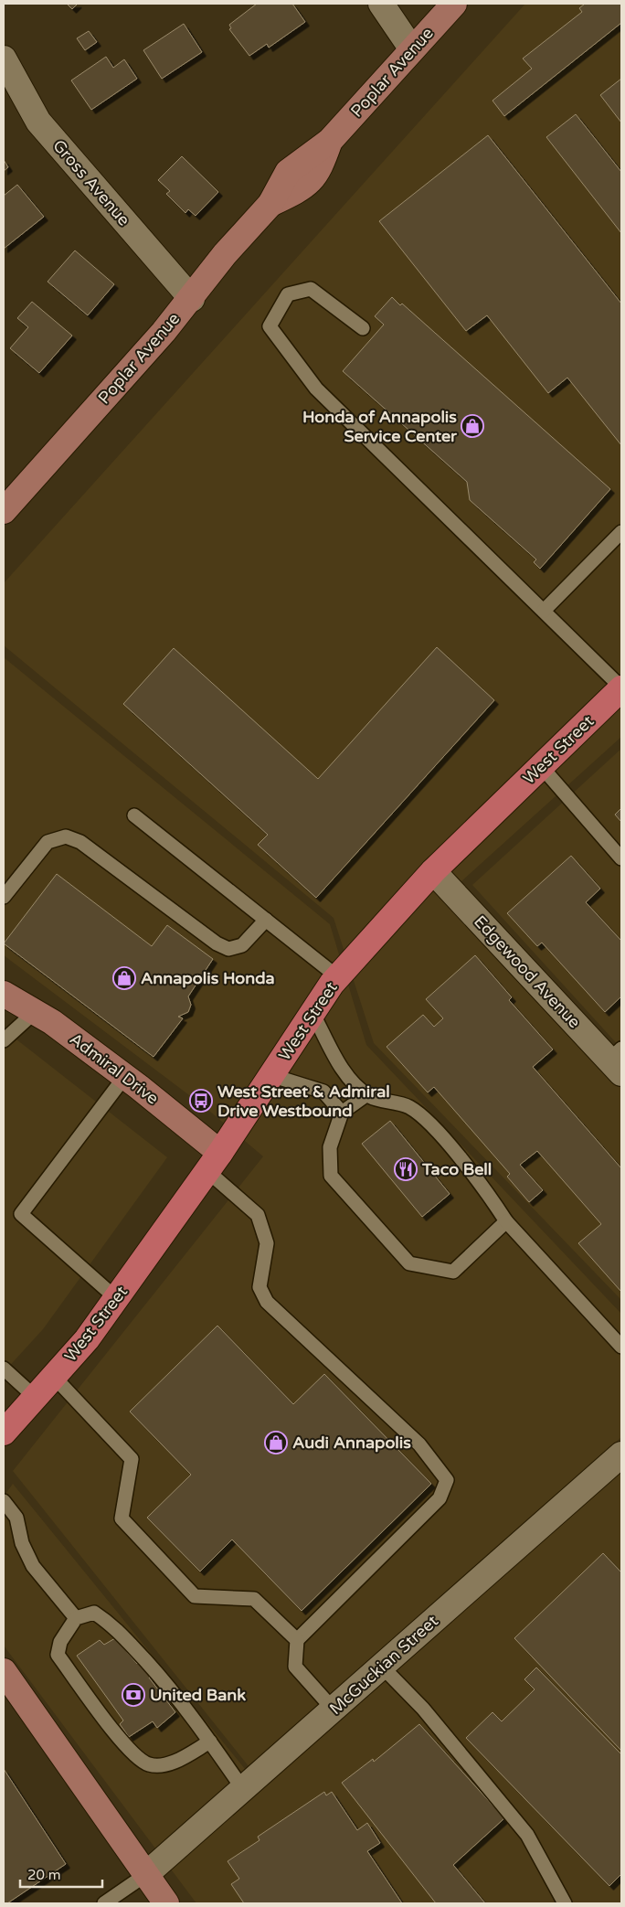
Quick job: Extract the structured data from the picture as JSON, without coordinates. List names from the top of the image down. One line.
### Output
{"streets":{"main road":["West Street"],"street":["Poplar Avenue","Gross Avenue","Edgewood Avenue","Admiral Drive","McGuckian Street"]},"crossings":[["Poplar Avenue","Gross Avenue"],["West Street","Edgewood Avenue"],["West Street","Admiral Drive"]],"places":{"shop":["Honda of Annapolis Service Center","Annapolis Honda","Audi Annapolis"],"bus stop":["West Street & Admiral Drive Westbound"],"restaurant":["Taco Bell"],"bank":["United Bank"]},"scale_bar":"20 m"}
